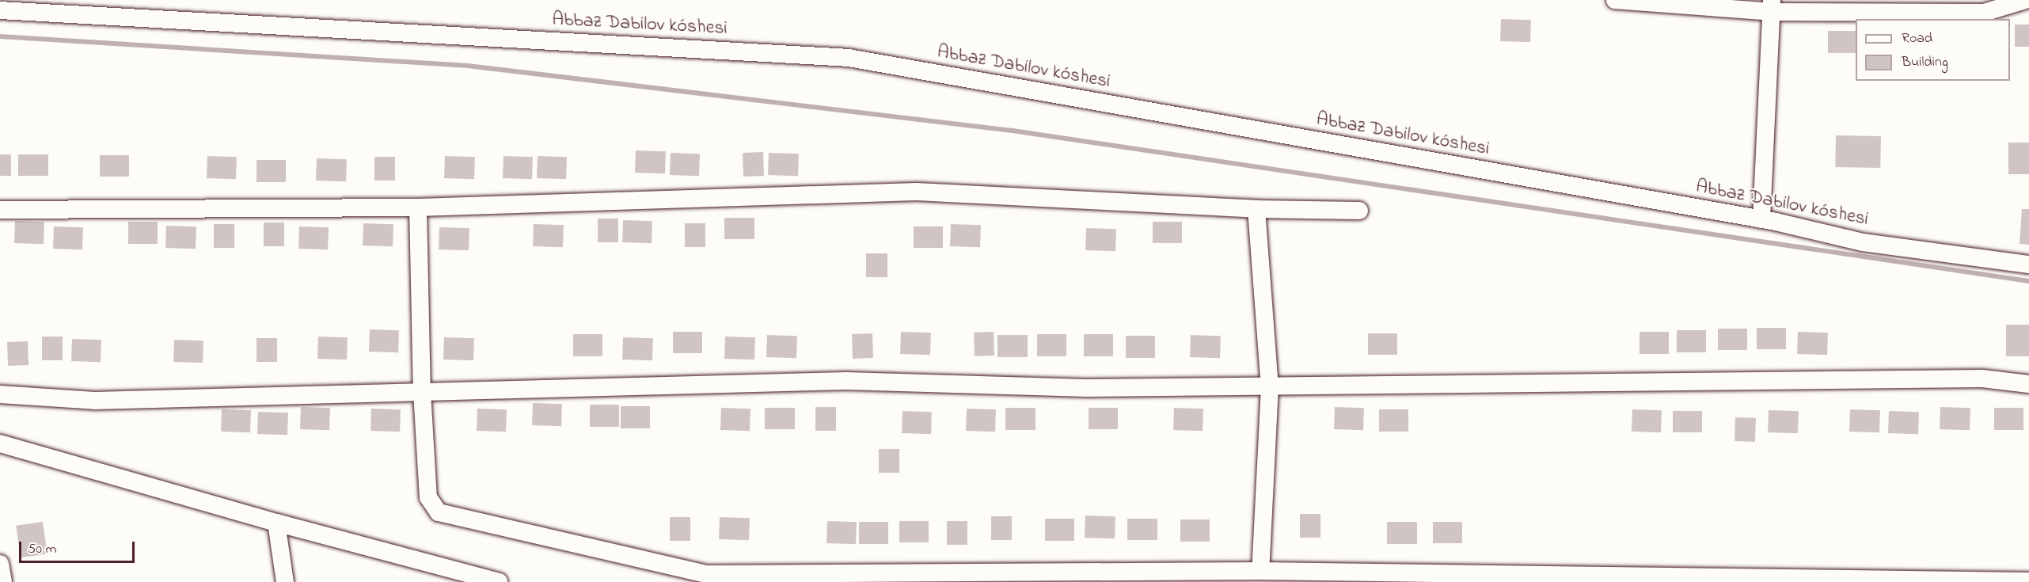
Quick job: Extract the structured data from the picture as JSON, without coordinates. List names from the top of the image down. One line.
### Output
{"streets":{"street":["Abbaz Dabilov kóshesi"]},"legend":["Road","Building"],"scale_bar":"50 m"}
